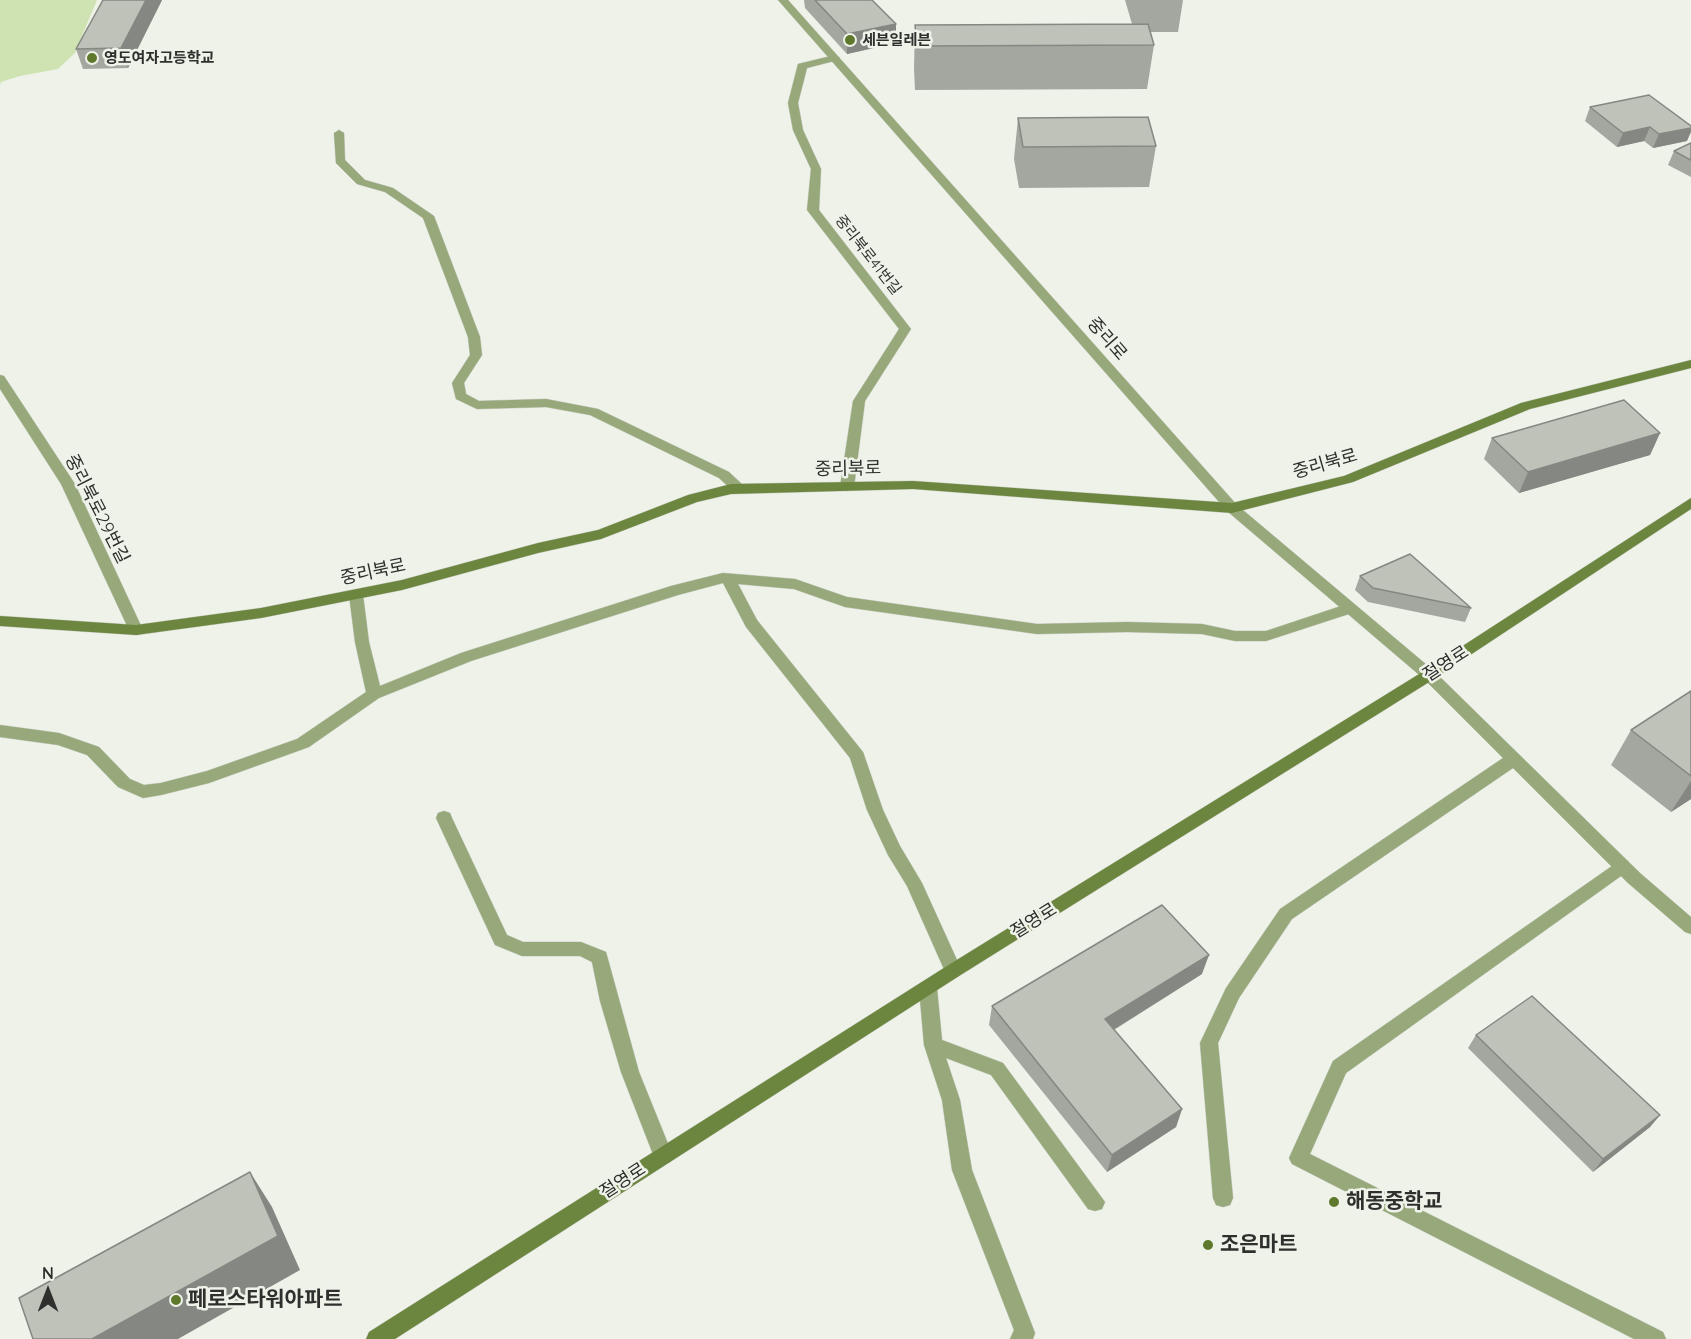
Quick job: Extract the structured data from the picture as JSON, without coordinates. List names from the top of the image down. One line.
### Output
{"streets":{"main road":["중리북로","절영로"],"street":["중리북로41번길","중리로","중리북로29번길"]},"crossings":[["중리북로41번길","중리로"],["중리북로41번길","중리북로"],["중리로","중리북로"],["중리로","절영로"],["중리북로","중리북로29번길"]],"places":["세븐일레븐","영도여자고등학교","해동중학교","조은마트","페로스타워아파트"],"north":"top"}
